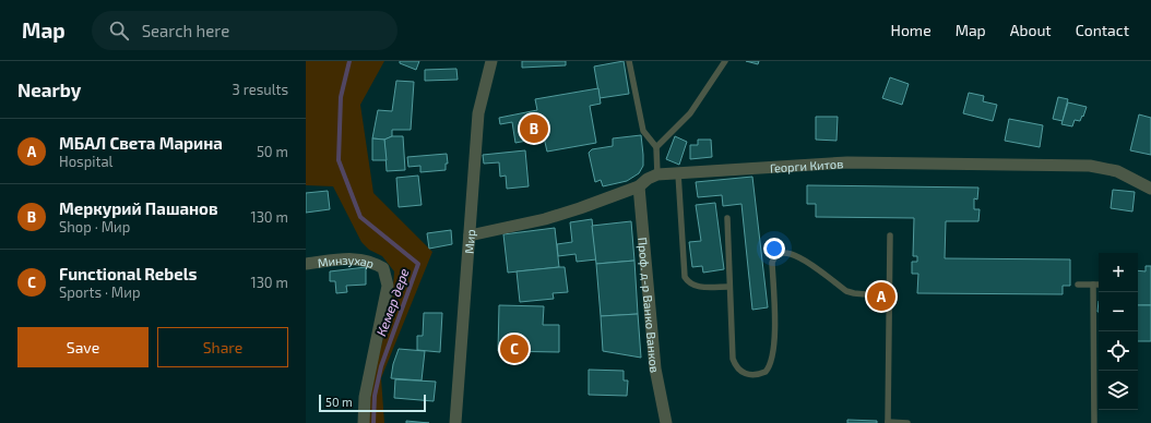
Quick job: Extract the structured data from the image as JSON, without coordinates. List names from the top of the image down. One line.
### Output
{"streets":{"street":["Георги Китов","Мир","Минзухар","Проф. д-р Ванко Ванков"]},"crossings":[["Георги Китов","Мир"],["Георги Китов","Проф. д-р Ванко Ванков"]],"water":["Кемер дере"],"scale_bar":"50 m","page":{"header":"Map","search":"Search here","nav":["Home","Map","About","Contact"],"heading":["Nearby","3 results"],"pins":["B","A","C"],"list":[{"mark":"A","name":"МБАЛ Света Марина","note":"Hospital","value":"50 m"},{"mark":"B","name":"Меркурий Пашанов","note":"Shop · Мир","value":"130 m"},{"mark":"C","name":"Functional Rebels","note":"Sports · Мир","value":"130 m"}],"map_buttons":["+","−"],"buttons":["Save","Share"],"scale":"50 m"}}
